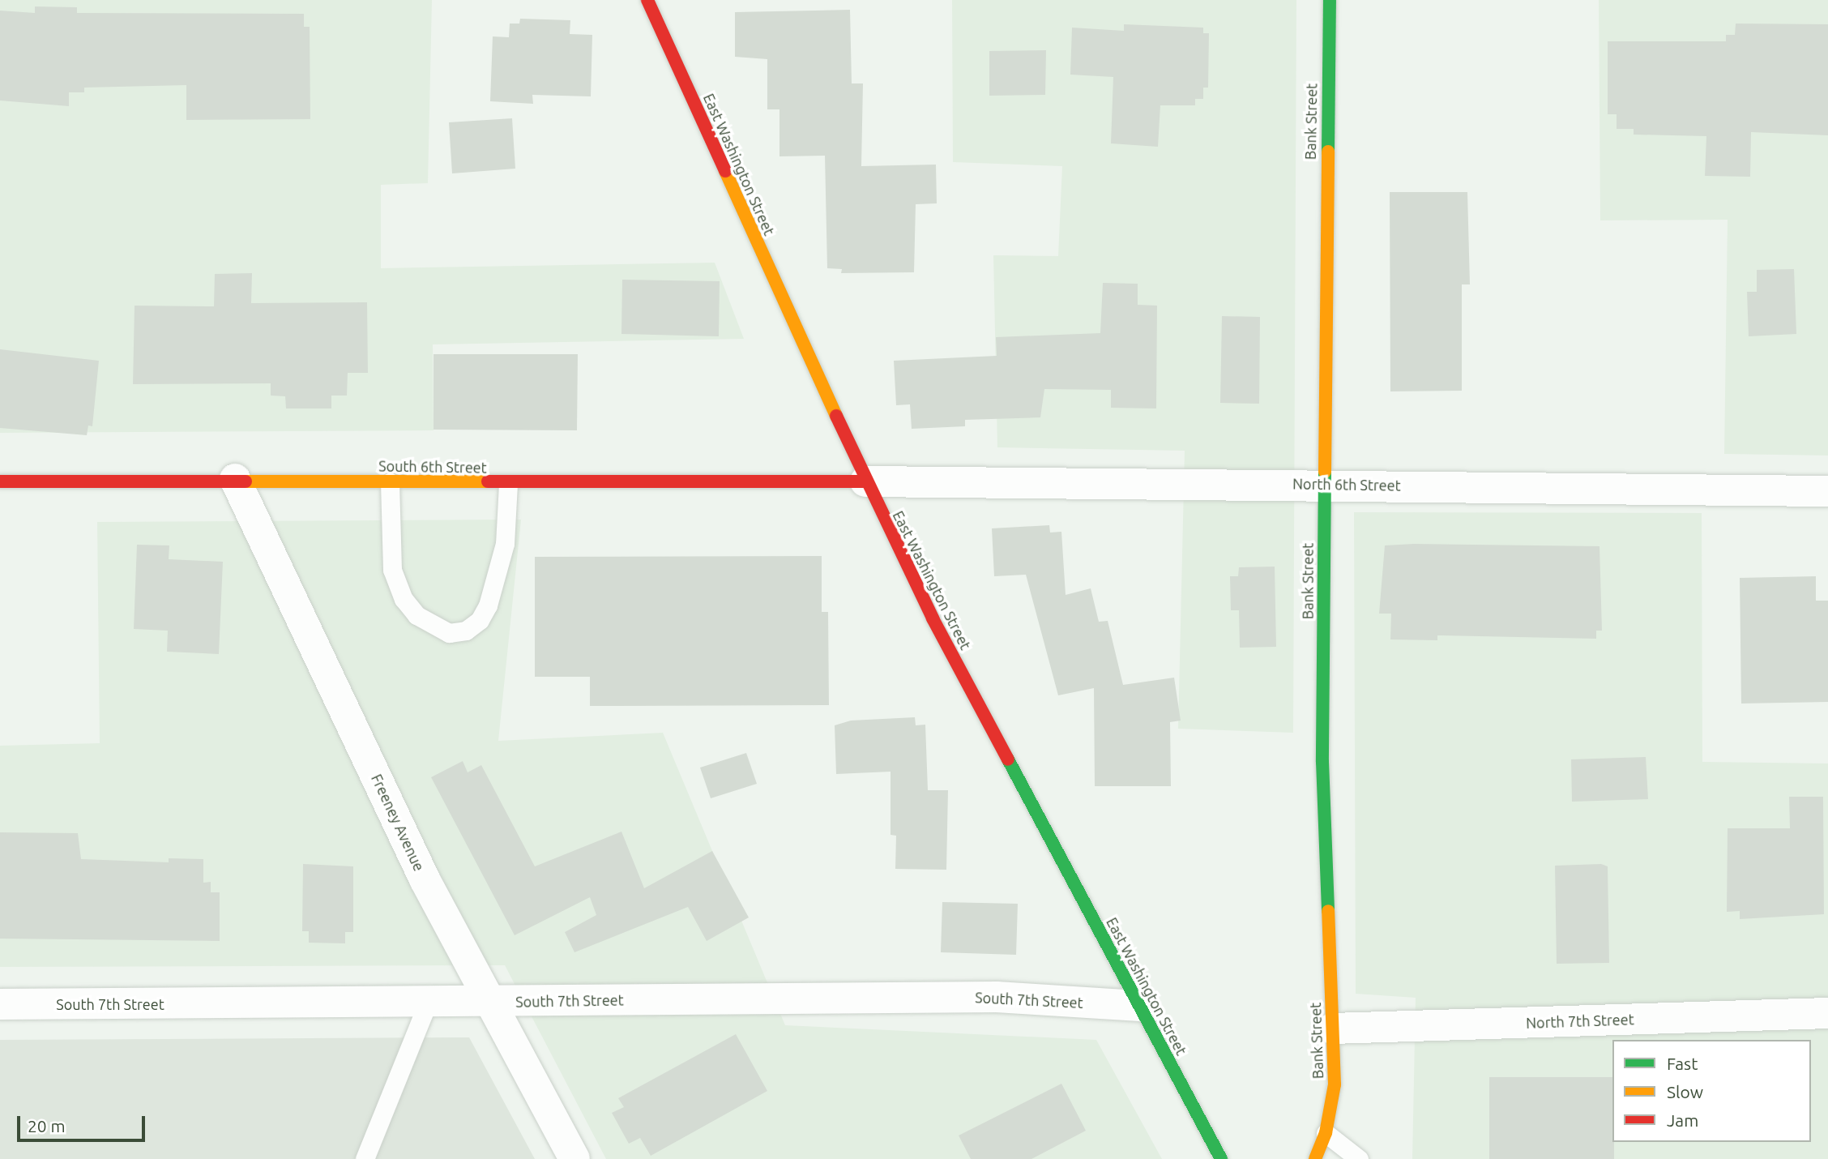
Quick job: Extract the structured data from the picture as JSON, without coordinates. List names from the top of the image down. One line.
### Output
{"streets":{"street":["Bank Street","East Washington Street","South 6th Street","North 6th Street","Freeney Avenue","South 7th Street","North 7th Street"]},"crossings":[["Bank Street","North 6th Street"],["Bank Street","North 7th Street"],["East Washington Street","South 6th Street"],["East Washington Street","North 6th Street"],["East Washington Street","South 7th Street"],["South 6th Street","North 6th Street"],["South 6th Street","Freeney Avenue"],["Freeney Avenue","South 7th Street"]],"legend":["Fast","Slow","Jam"],"scale_bar":"20 m"}
